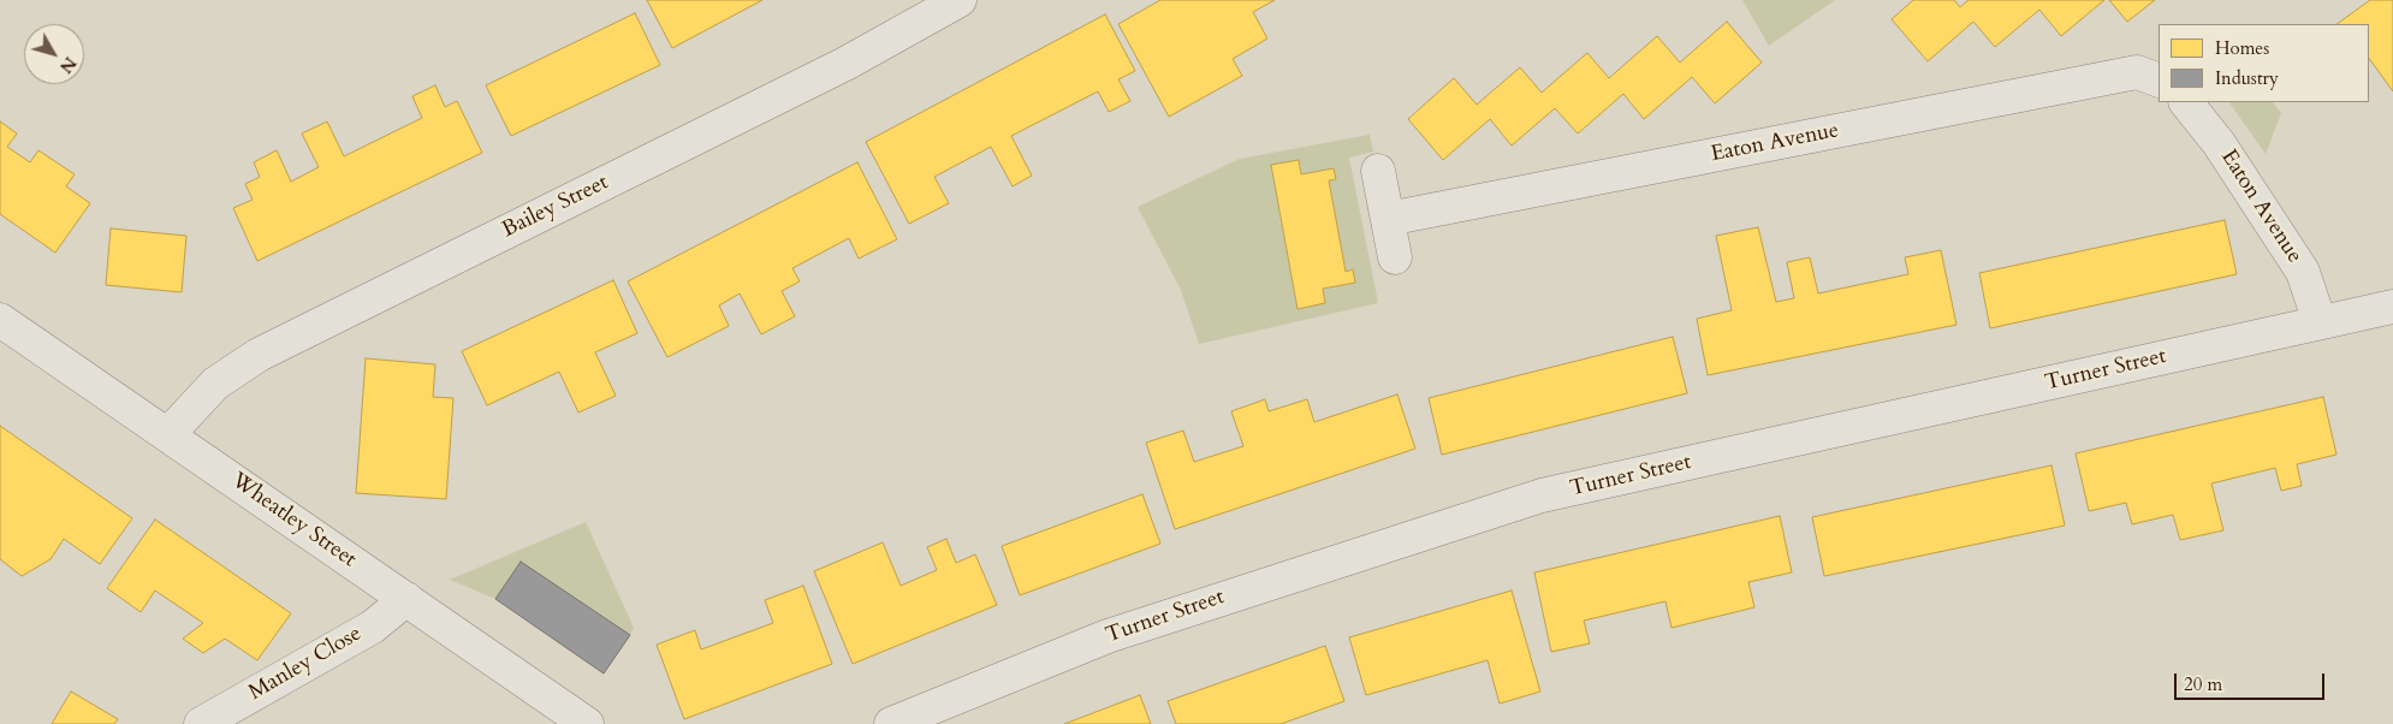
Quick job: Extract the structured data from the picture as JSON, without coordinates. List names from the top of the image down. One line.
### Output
{"streets":{"street":["Eaton Avenue","Bailey Street","Turner Street","Wheatley Street","Manley Close"]},"crossings":[["Eaton Avenue","Turner Street"],["Bailey Street","Wheatley Street"],["Wheatley Street","Manley Close"]],"legend":["Homes","Industry"],"scale_bar":"20 m","north":"bottom right"}
